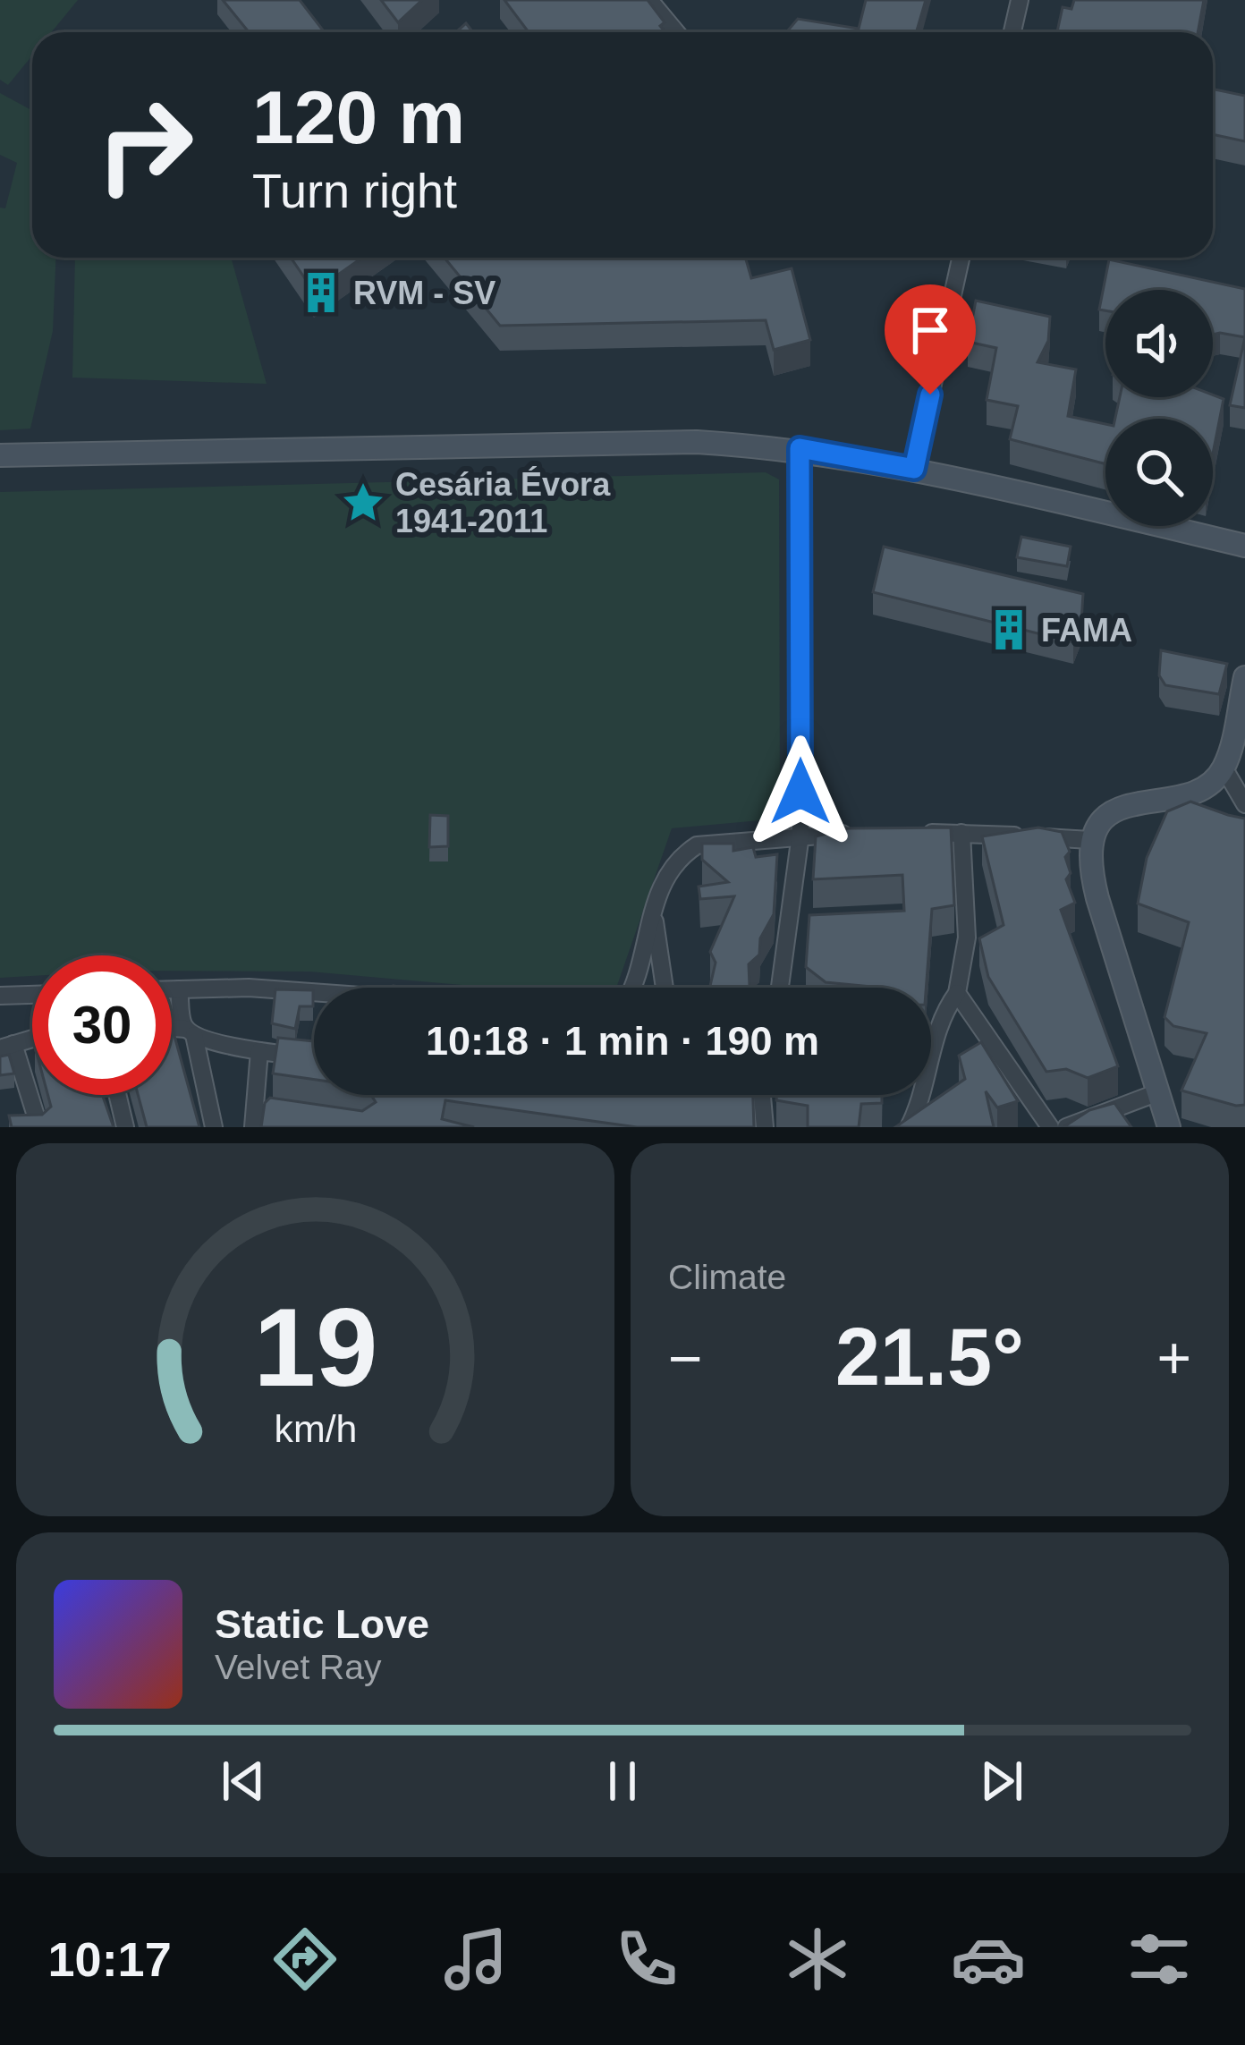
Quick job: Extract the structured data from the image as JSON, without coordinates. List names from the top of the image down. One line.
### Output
{"places":{"building":["RVM - SV","FAMA"],"place":["Cesária Évora 1941-2011"]},"page":{"turn":["120 m","Turn right"],"limit":"30","trip":"10:18 · 1 min · 190 m","tile":"Climate","heat":["−","21.5°","+"],"song":["Static Love","Velvet Ray"],"tabs":"10:17","gauge":["19","km/h"]}}
